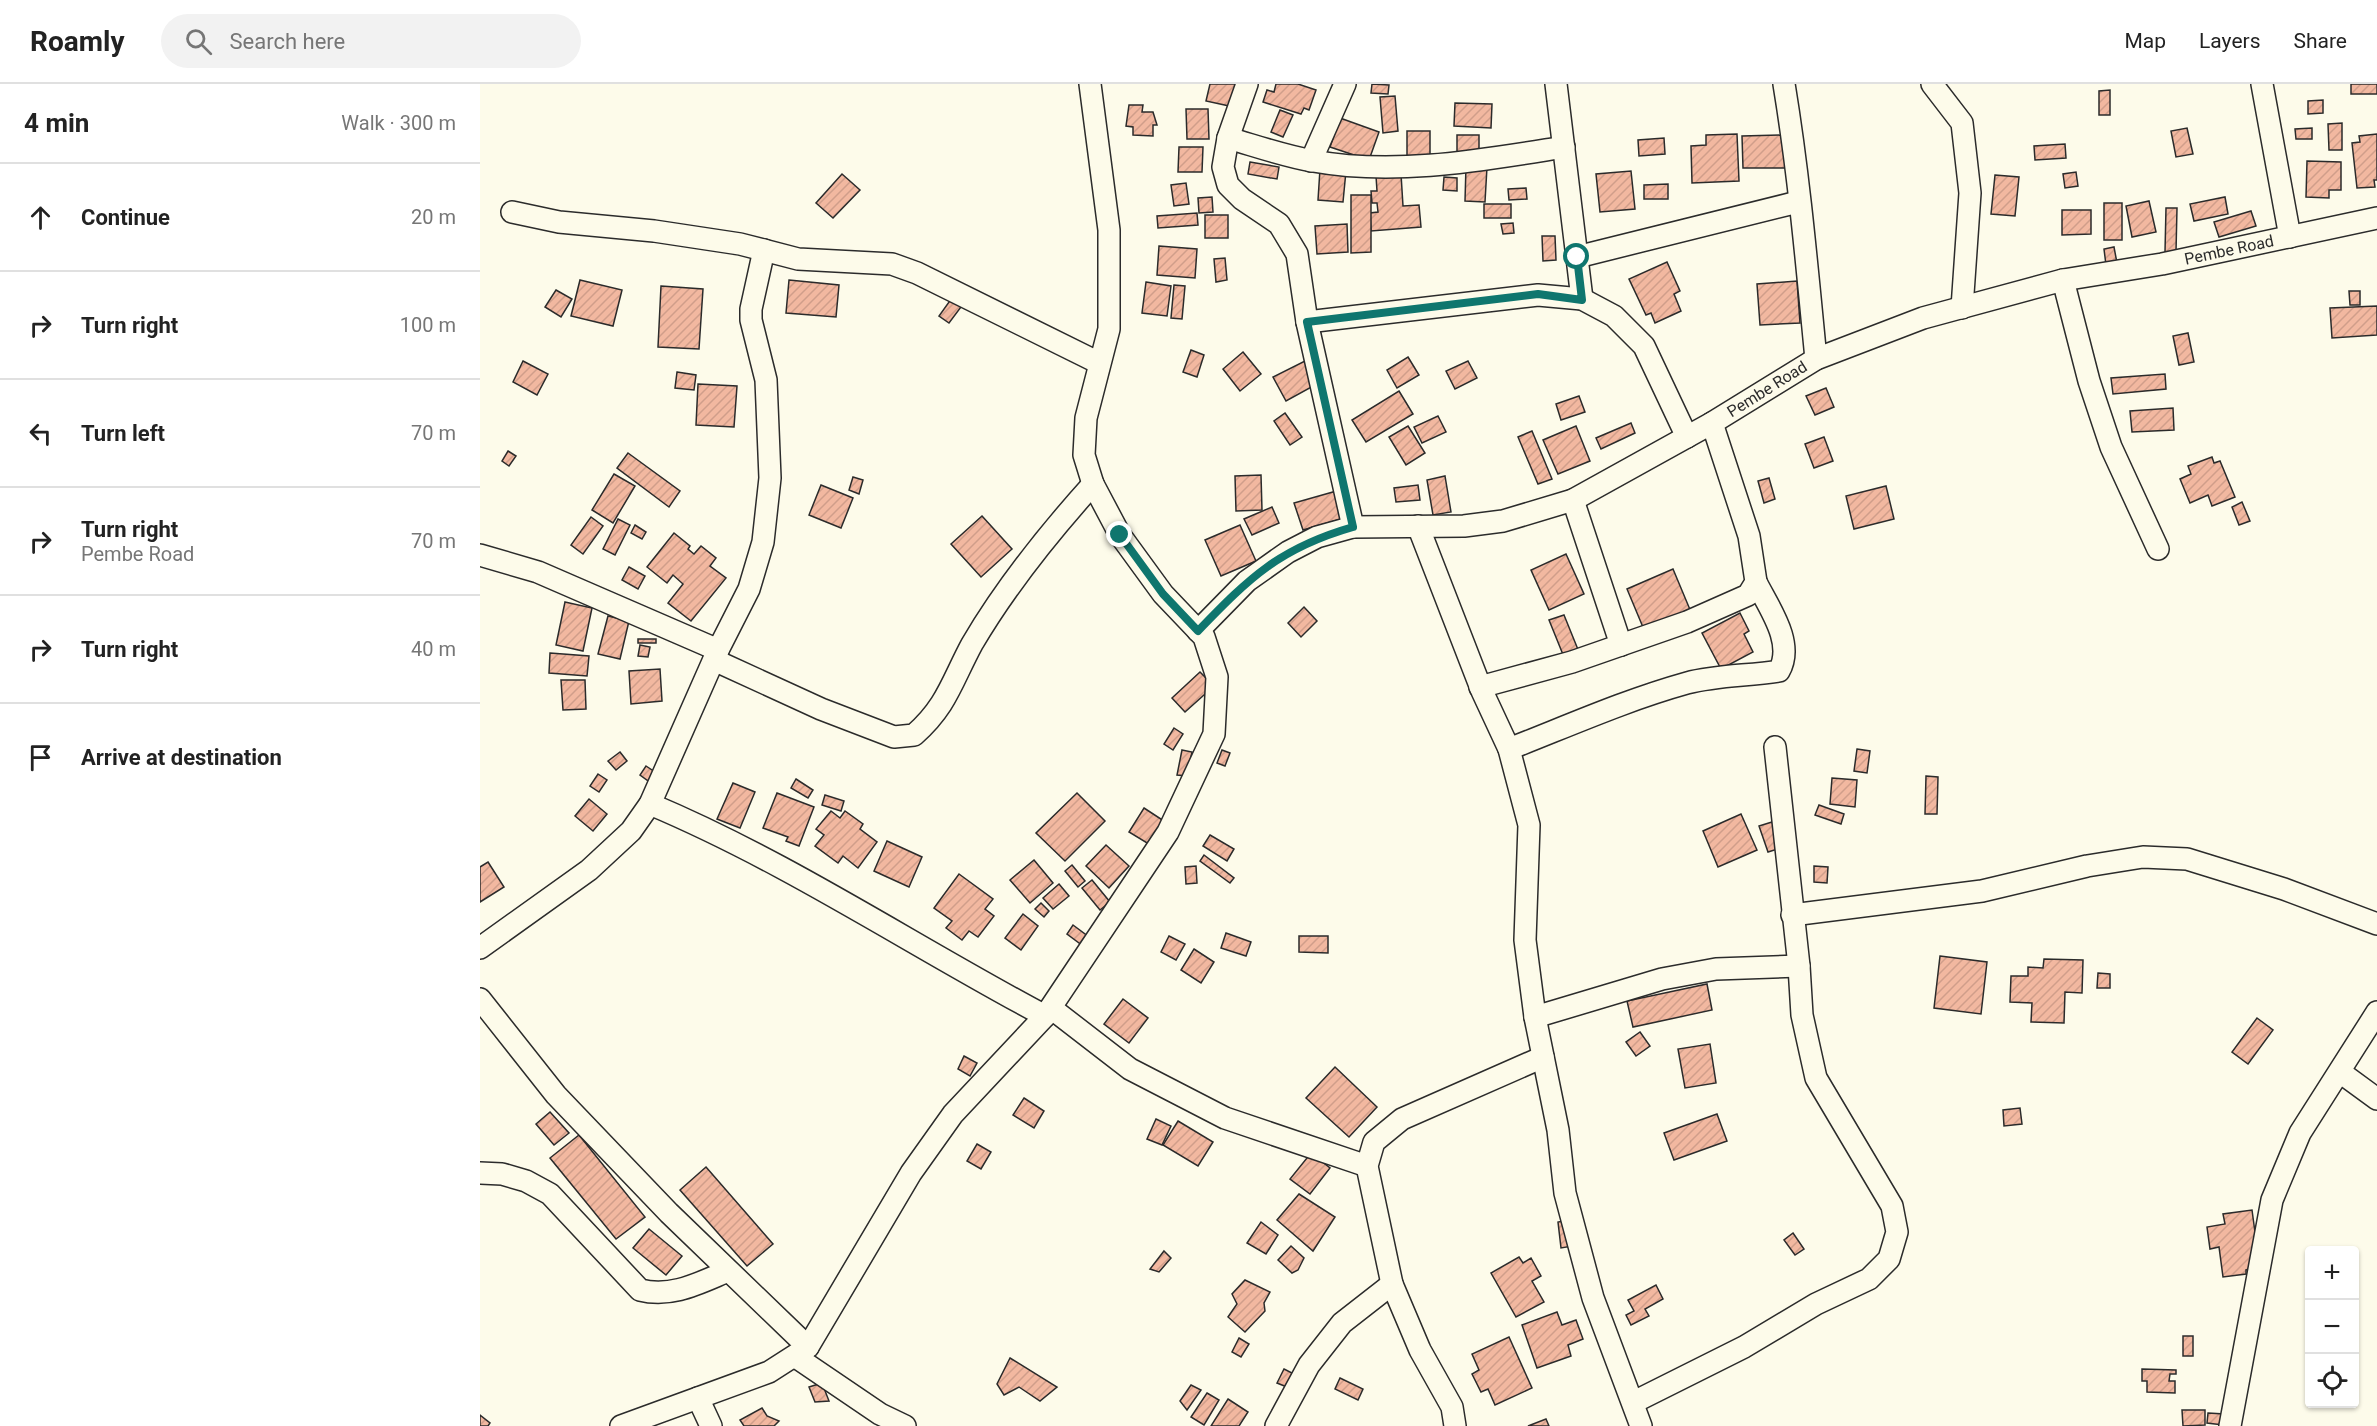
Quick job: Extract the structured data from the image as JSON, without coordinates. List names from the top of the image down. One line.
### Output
{"streets":{"street":["Pembe Road"]},"page":{"header":"Roamly","search":"Search here","nav":["Map","Layers","Share"],"heading":["4 min","Walk · 300 m"],"list":[["Continue","20 m"],["Turn right","100 m"],["Turn left","70 m"],["Turn right","Pembe Road","70 m"],["Turn right","40 m"],"Arrive at destination"],"map_buttons":["+","−"]}}
